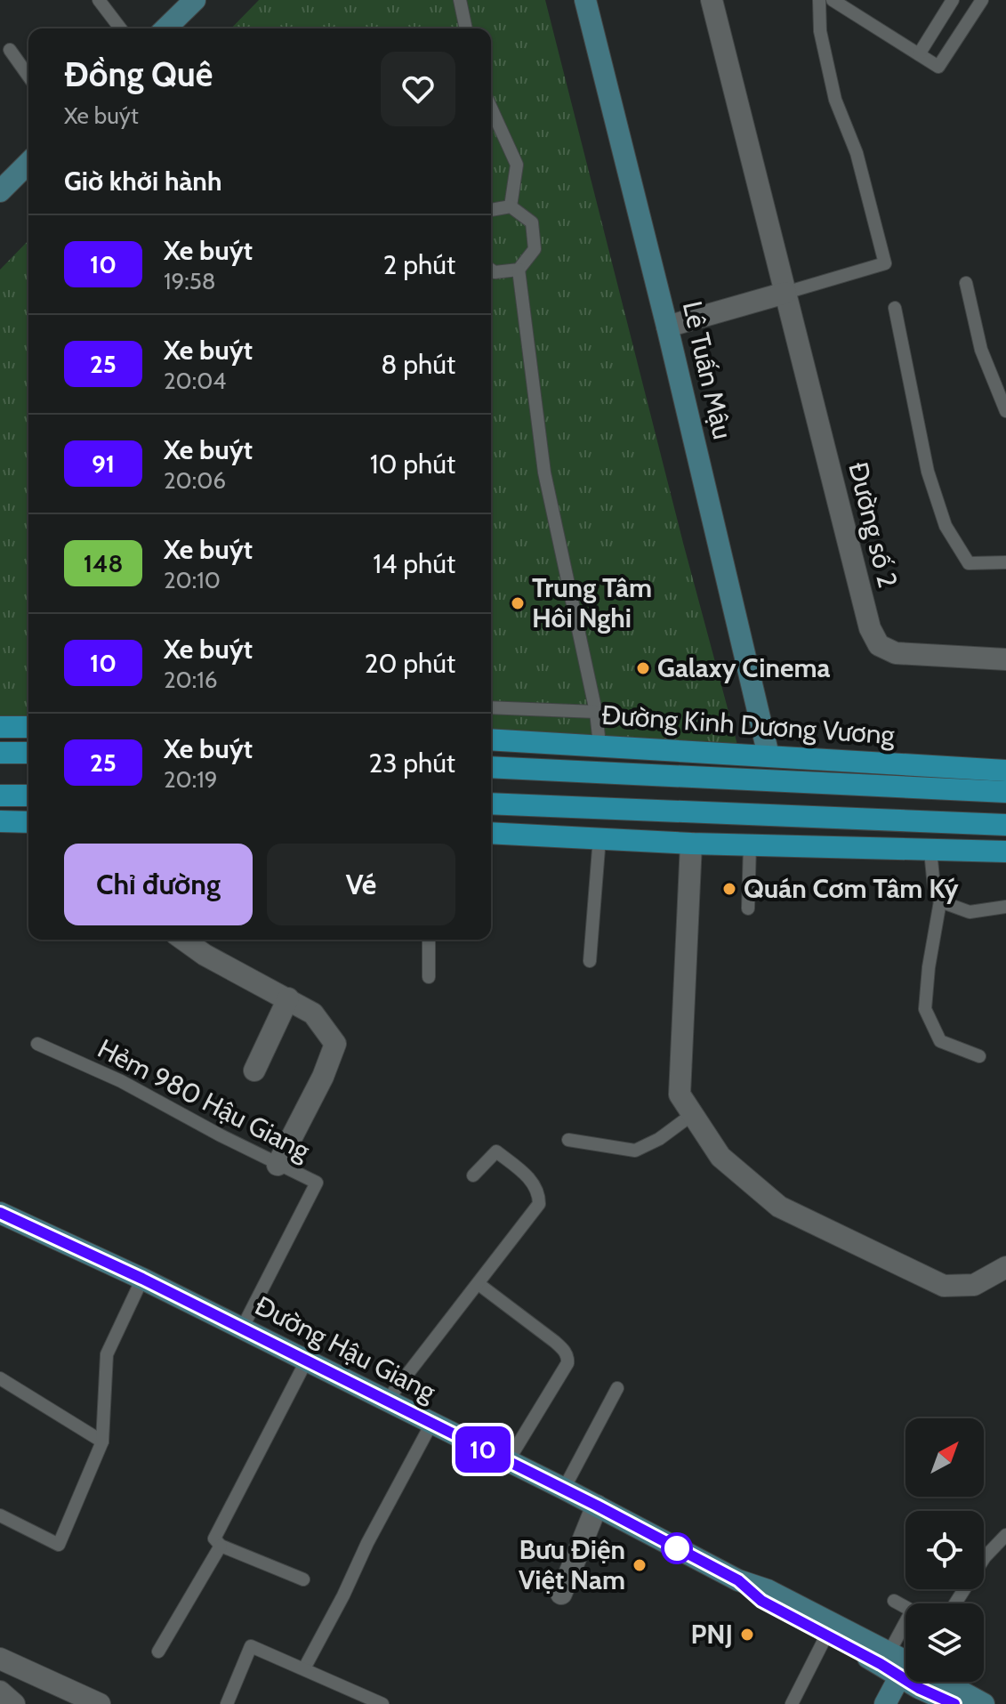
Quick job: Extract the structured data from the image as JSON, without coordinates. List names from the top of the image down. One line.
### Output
{"streets":{"main road":["Lê Tuấn Mậu","Đường Kinh Dương Vương","Đường Hậu Giang"],"street":["Đường số 2"],"lane":["Hẻm 980 Hậu Giang"]},"crossings":[["Lê Tuấn Mậu","Đường Kinh Dương Vương"],["Hẻm 980 Hậu Giang","Đường Hậu Giang"]],"places":["Trung Tâm Hôi Nghi","Galaxy Cinema","Quán Cơm Tâm Ký","Bưu Điện Việt Nam","PNJ"],"lines":["bus line 10"],"north":"top right","page":{"on_map":"10","heading":[["Đồng Quê","Xe buýt"],"Giờ khởi hành"],"list":[{"mark":"10","name":"Xe buýt","note":"19:58","value":"2 phút"},{"mark":"25","name":"Xe buýt","note":"20:04","value":"8 phút"},{"mark":"91","name":"Xe buýt","note":"20:06","value":"10 phút"},{"mark":"148","name":"Xe buýt","note":"20:10","value":"14 phút"},{"mark":"10","name":"Xe buýt","note":"20:16","value":"20 phút"},{"mark":"25","name":"Xe buýt","note":"20:19","value":"23 phút"}],"buttons":["Chỉ đường","Vé"]}}
